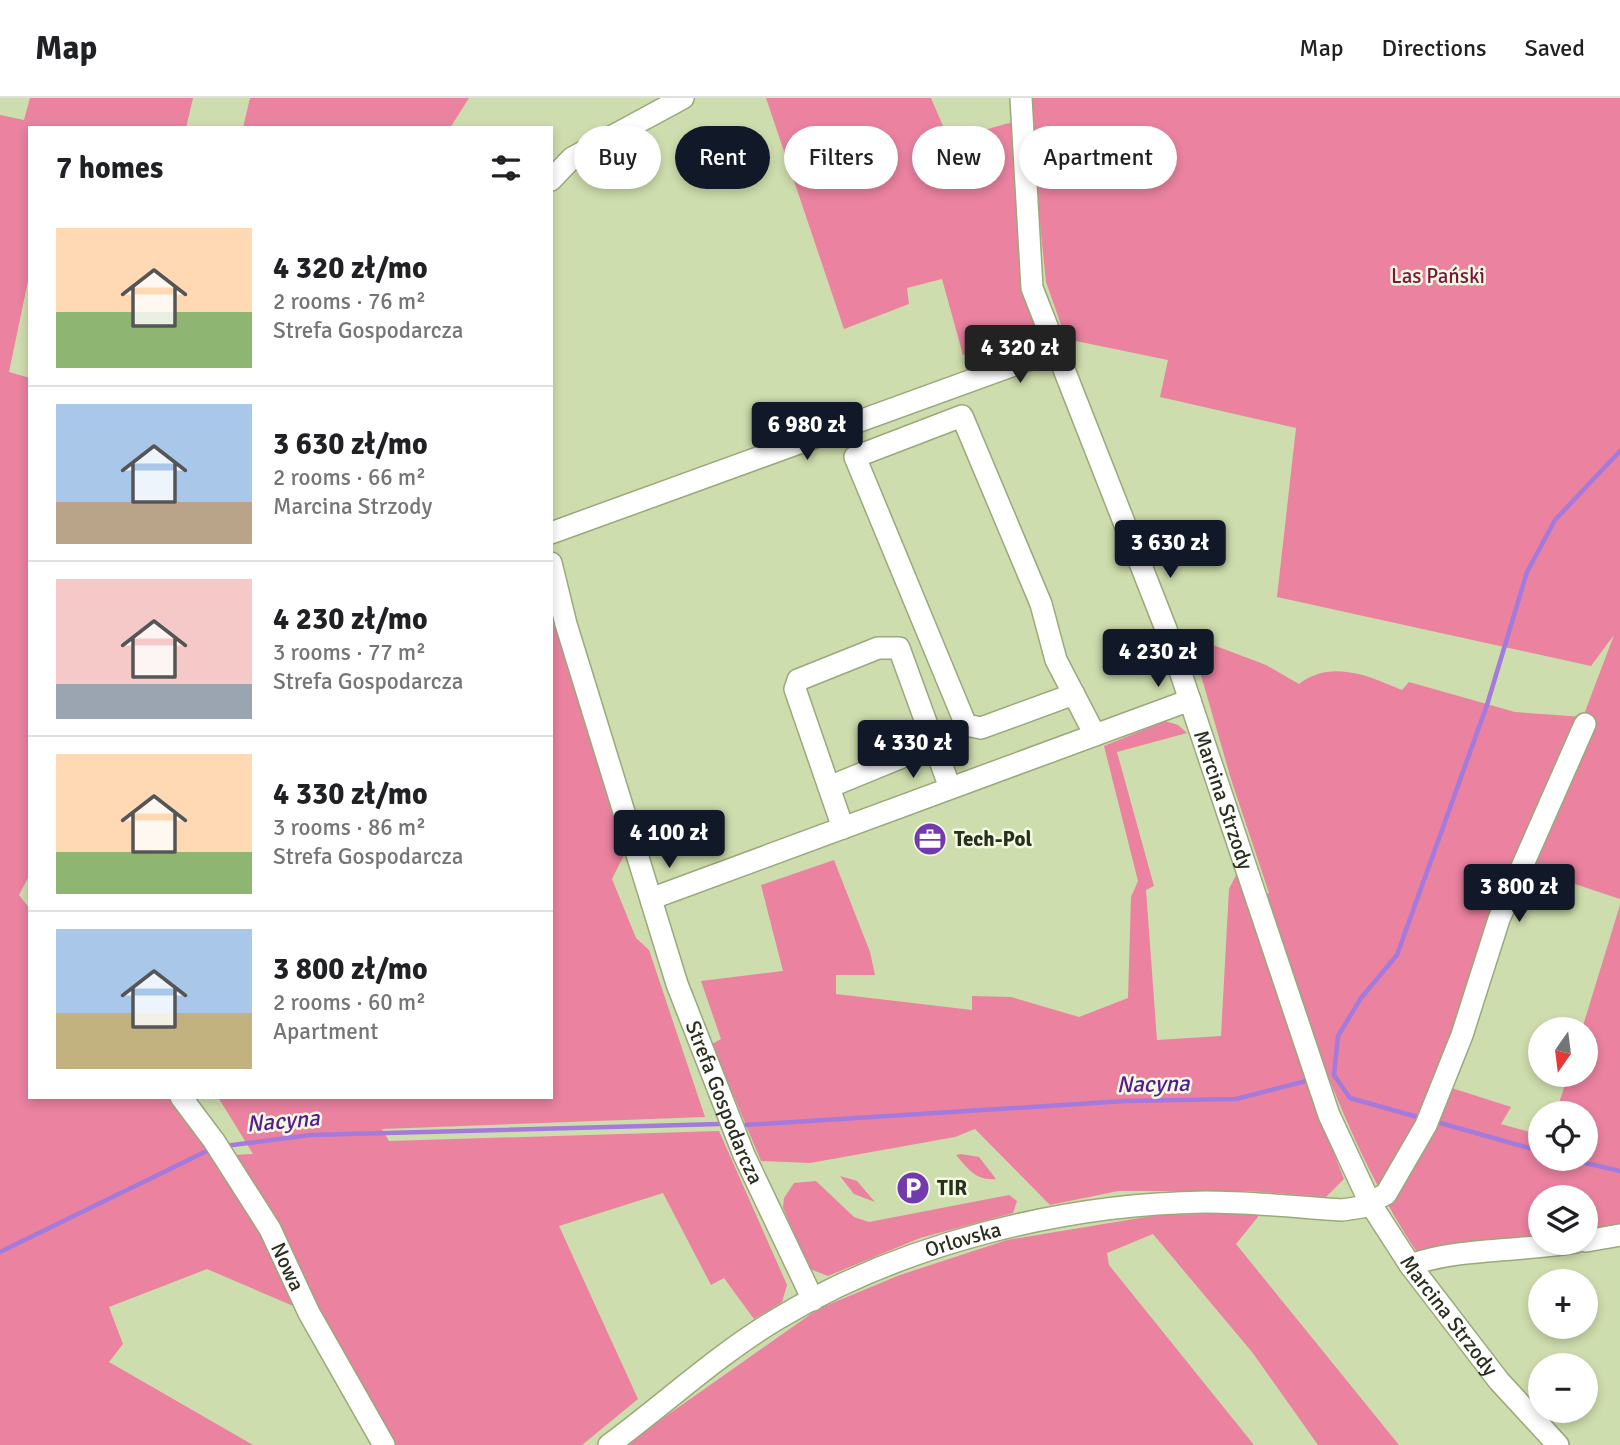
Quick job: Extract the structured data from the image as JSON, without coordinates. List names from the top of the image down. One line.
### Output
{"streets":{"street":["Marcina Strzody","Strefa Gospodarcza","Orlovska","Nowa"]},"crossings":[["Marcina Strzody","Orlovska"],["Strefa Gospodarcza","Orlovska"]],"water":["Nacyna"],"parks":["Las Pański"],"places":{"office":["Tech-Pol"],"parking":["TIR"]},"north":"bottom","page":{"header":"Map","nav":["Map","Directions","Saved"],"chip":["Buy","Rent","Filters","New","Apartment"],"heading":"7 homes","list":[{"name":"4 320 zł/mo","note":"2 rooms · 76 m² · Strefa Gospodarcza"},{"name":"3 630 zł/mo","note":"2 rooms · 66 m² · Marcina Strzody"},{"name":"4 230 zł/mo","note":"3 rooms · 77 m² · Strefa Gospodarcza"},{"name":"4 330 zł/mo","note":"3 rooms · 86 m² · Strefa Gospodarcza"},{"name":"3 800 zł/mo","note":"2 rooms · 60 m² · Apartment"}],"price":["4 320 zł","6 980 zł","3 630 zł","4 230 zł","4 330 zł","4 100 zł","3 800 zł"],"map_buttons":["+","−"]}}
